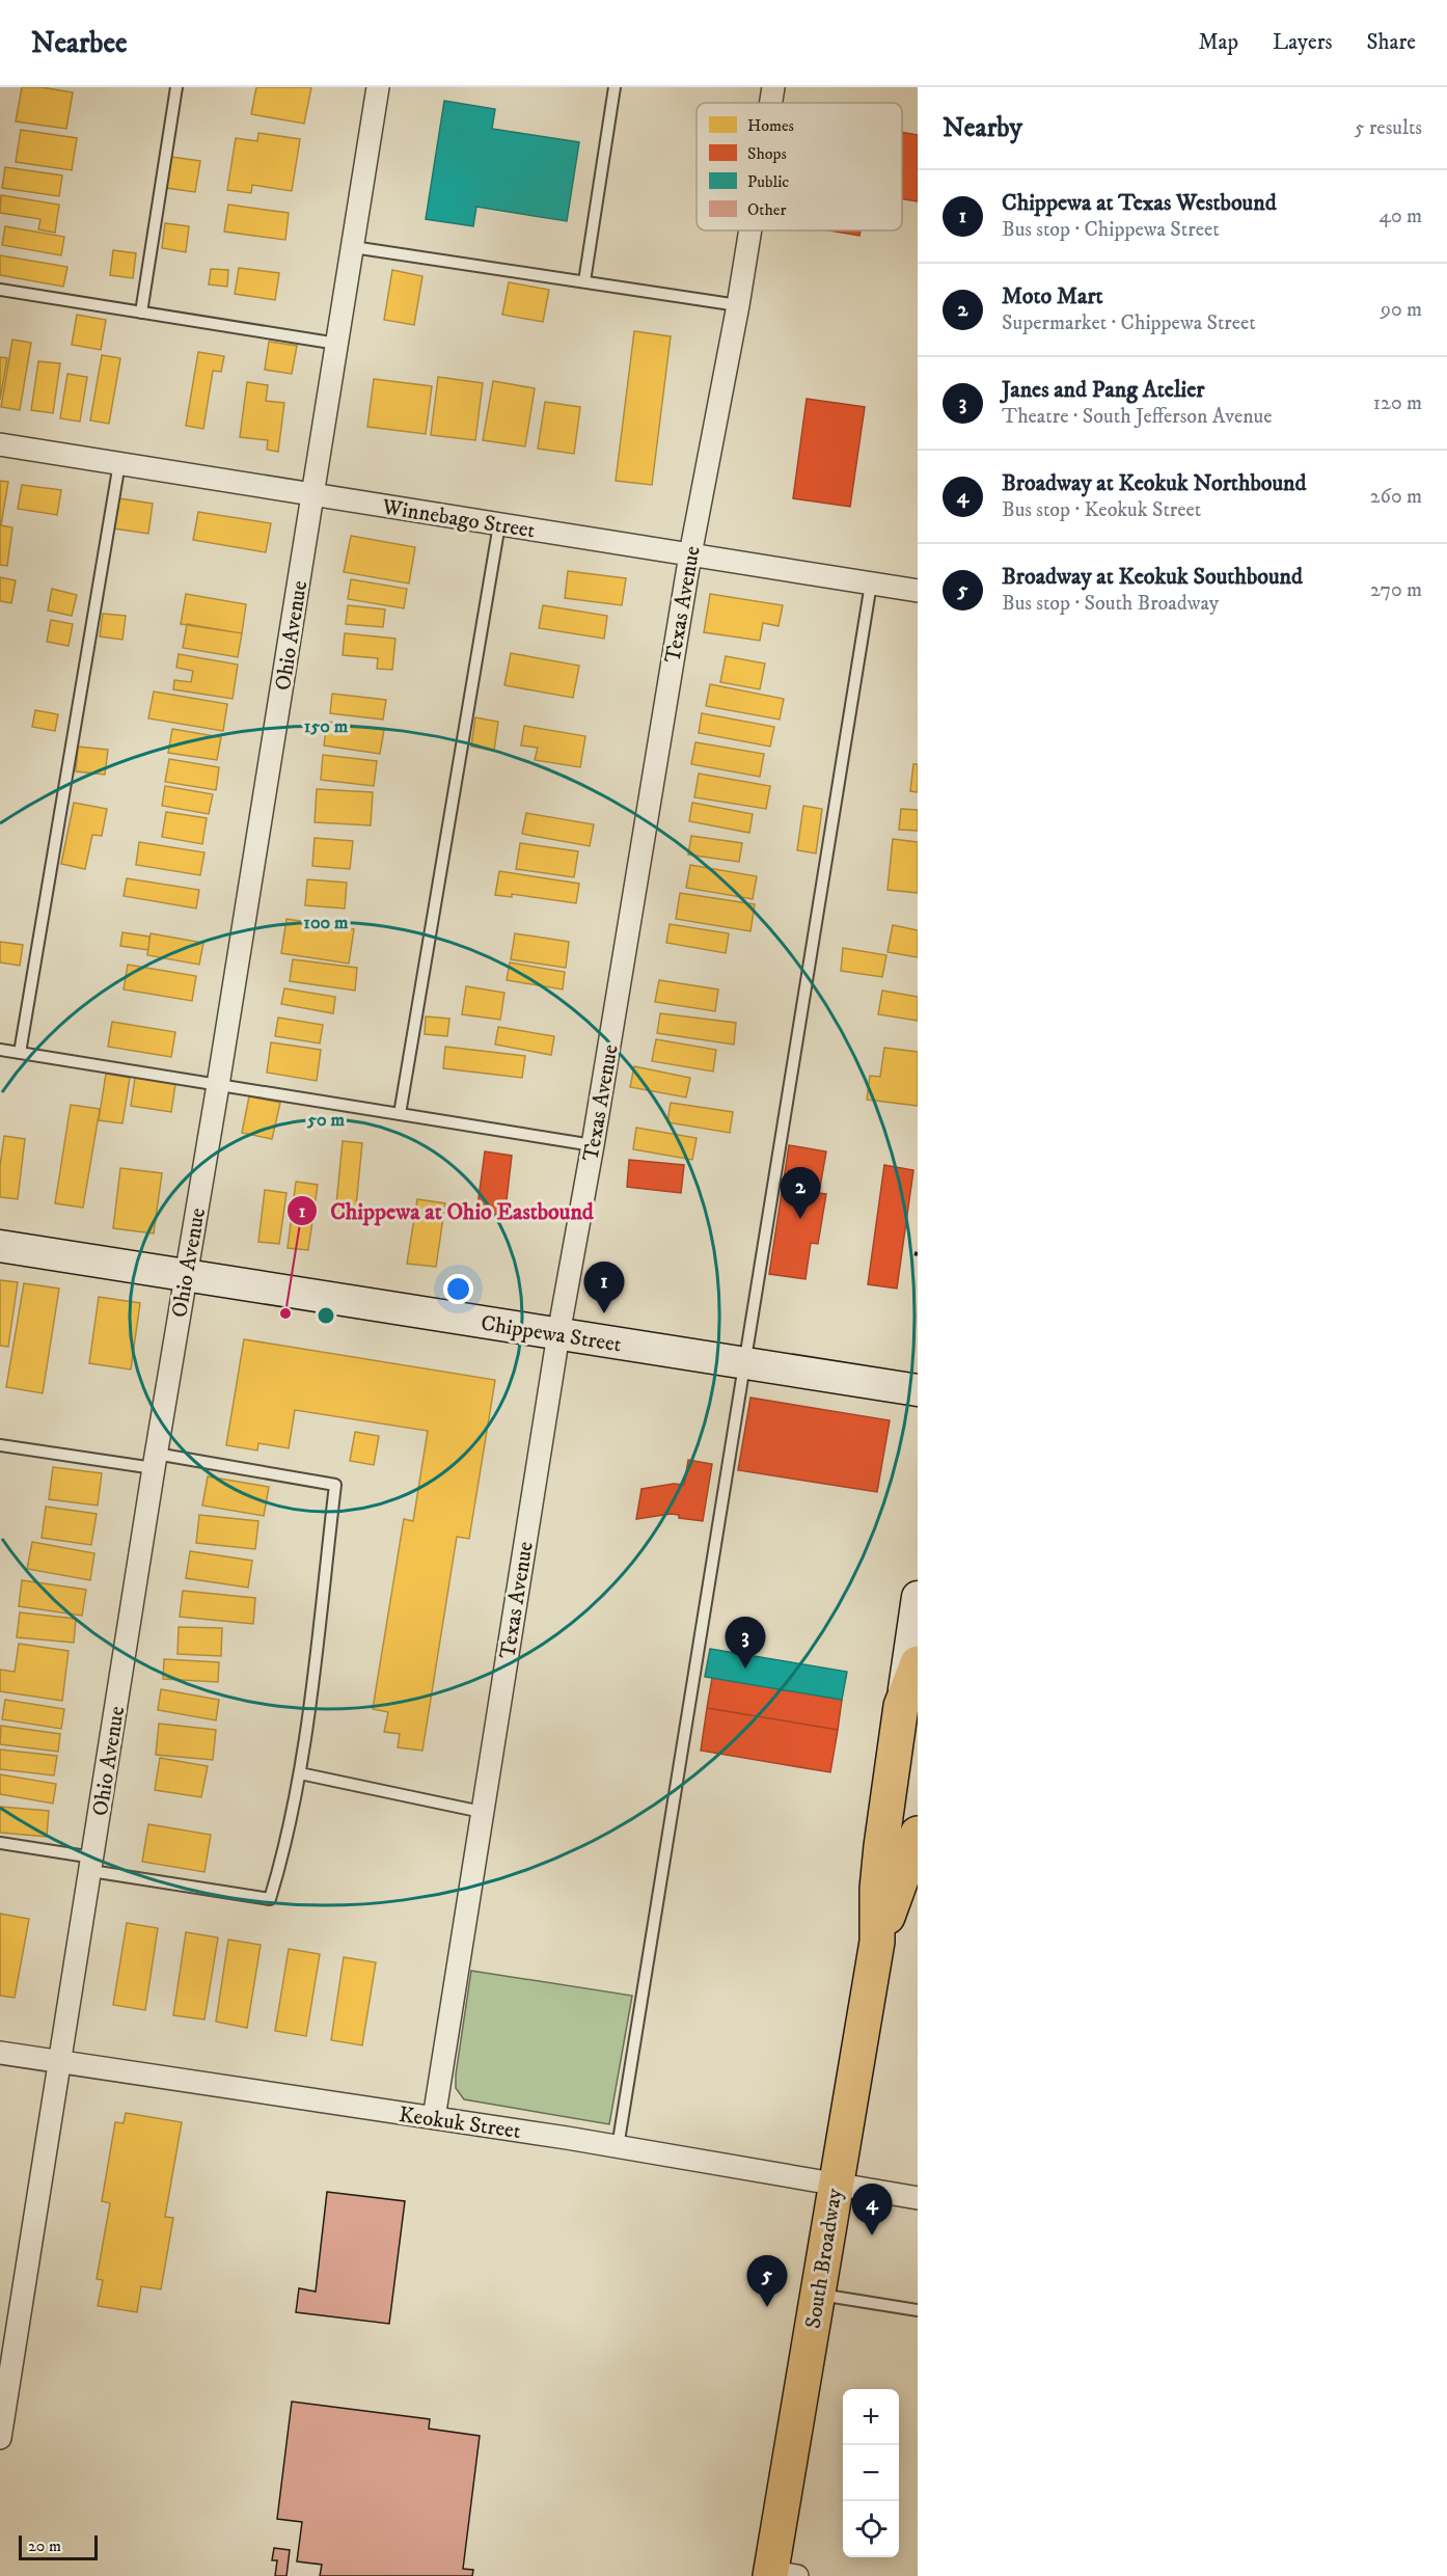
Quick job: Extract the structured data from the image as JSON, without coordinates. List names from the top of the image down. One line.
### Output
{"streets":{"main road":["Chippewa Street","South Broadway"],"street":["Winnebago Street","Texas Avenue","Ohio Avenue","Keokuk Street"]},"crossings":[["Winnebago Street","Texas Avenue"],["Winnebago Street","Ohio Avenue"],["Texas Avenue","Chippewa Street"],["Texas Avenue","Keokuk Street"],["Ohio Avenue","Chippewa Street"],["Ohio Avenue","Keokuk Street"],["Keokuk Street","South Broadway"]],"places":["Chippewa at Ohio Eastbound"],"legend":["Homes","Shops","Public","Other"],"scale_bar":"20 m","page":{"header":"Nearbee","nav":["Map","Layers","Share"],"heading":["Nearby","5 results"],"list":[{"mark":"1","name":"Chippewa at Texas Westbound","note":"Bus stop · Chippewa Street","value":"40 m"},{"mark":"2","name":"Moto Mart","note":"Supermarket · Chippewa Street","value":"90 m"},{"mark":"3","name":"Janes and Pang Atelier","note":"Theatre · South Jefferson Avenue","value":"120 m"},{"mark":"4","name":"Broadway at Keokuk Northbound","note":"Bus stop · Keokuk Street","value":"260 m"},{"mark":"5","name":"Broadway at Keokuk Southbound","note":"Bus stop · South Broadway","value":"270 m"}],"pins":["2","1","3","4","5"],"map_buttons":["+","−"],"scale":"20 m"},"rings":["150 m","100 m","50 m"]}
